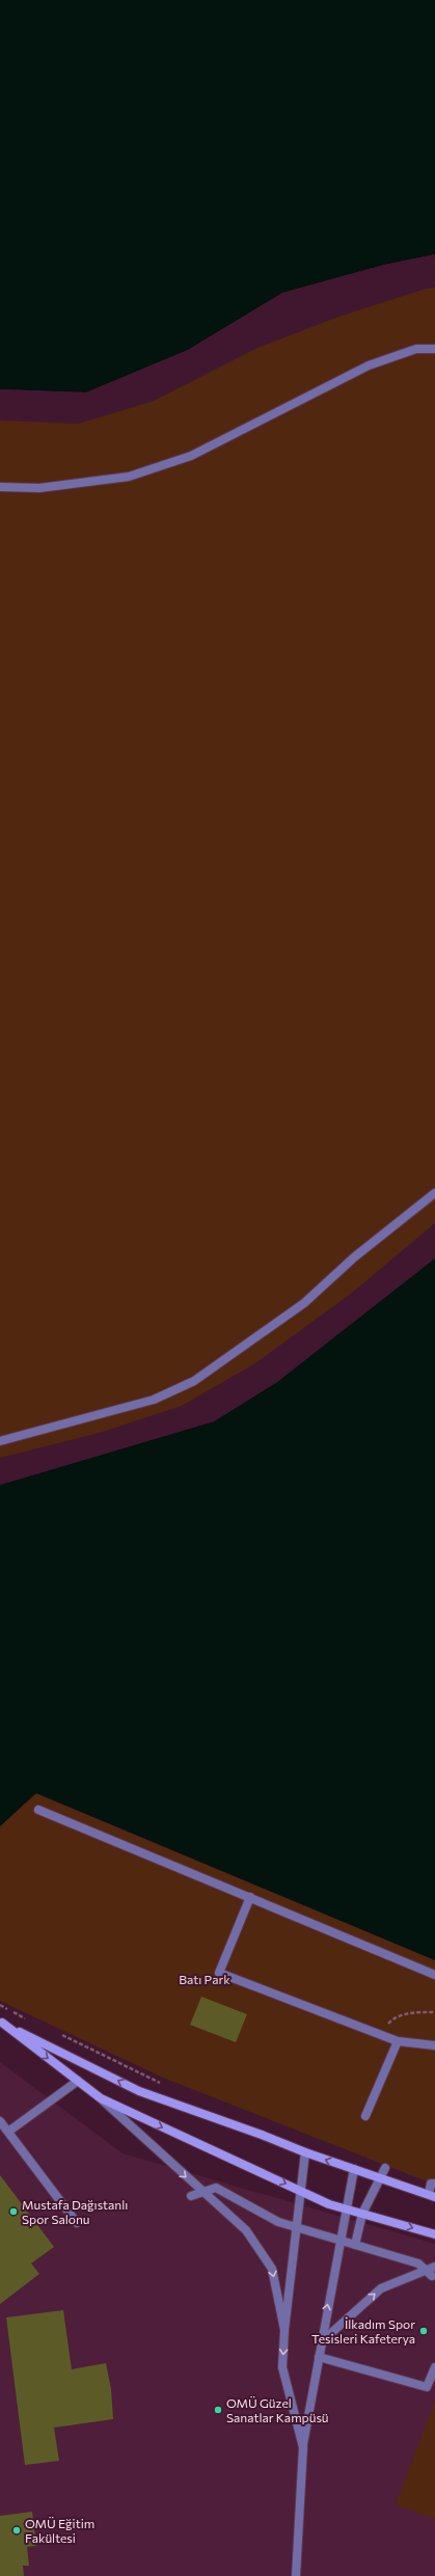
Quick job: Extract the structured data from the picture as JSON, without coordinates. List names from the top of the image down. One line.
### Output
{"parks":["Batı Park"],"places":["Mustafa Dağıstanlı Spor Salonu","İlkadım Spor Tesisleri Kafeterya","OMÜ Güzel Sanatlar Kampüsü","OMÜ Eğitim Fakültesi"]}
